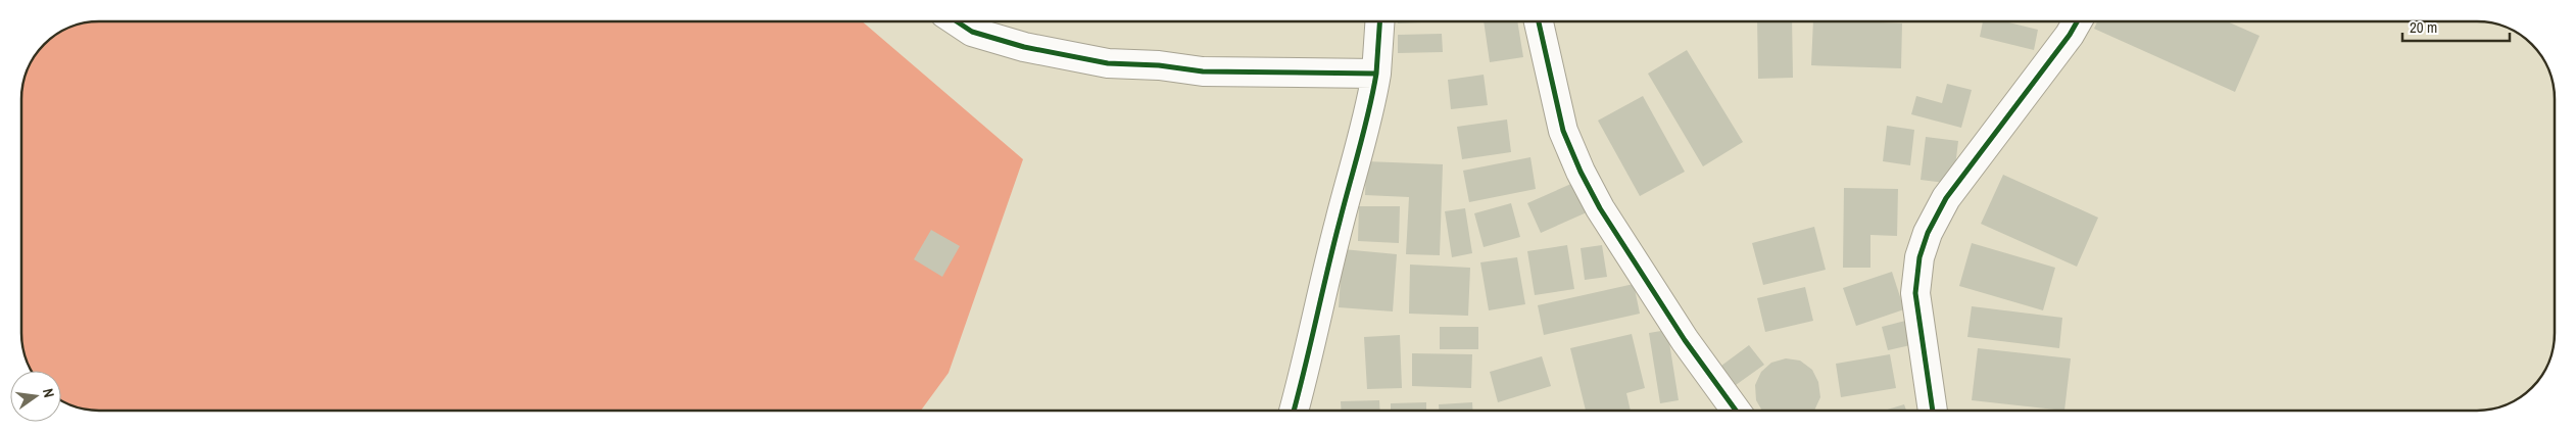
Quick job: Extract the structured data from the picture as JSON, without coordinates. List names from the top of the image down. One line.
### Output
{"scale_bar":"20 m","north":"right"}
